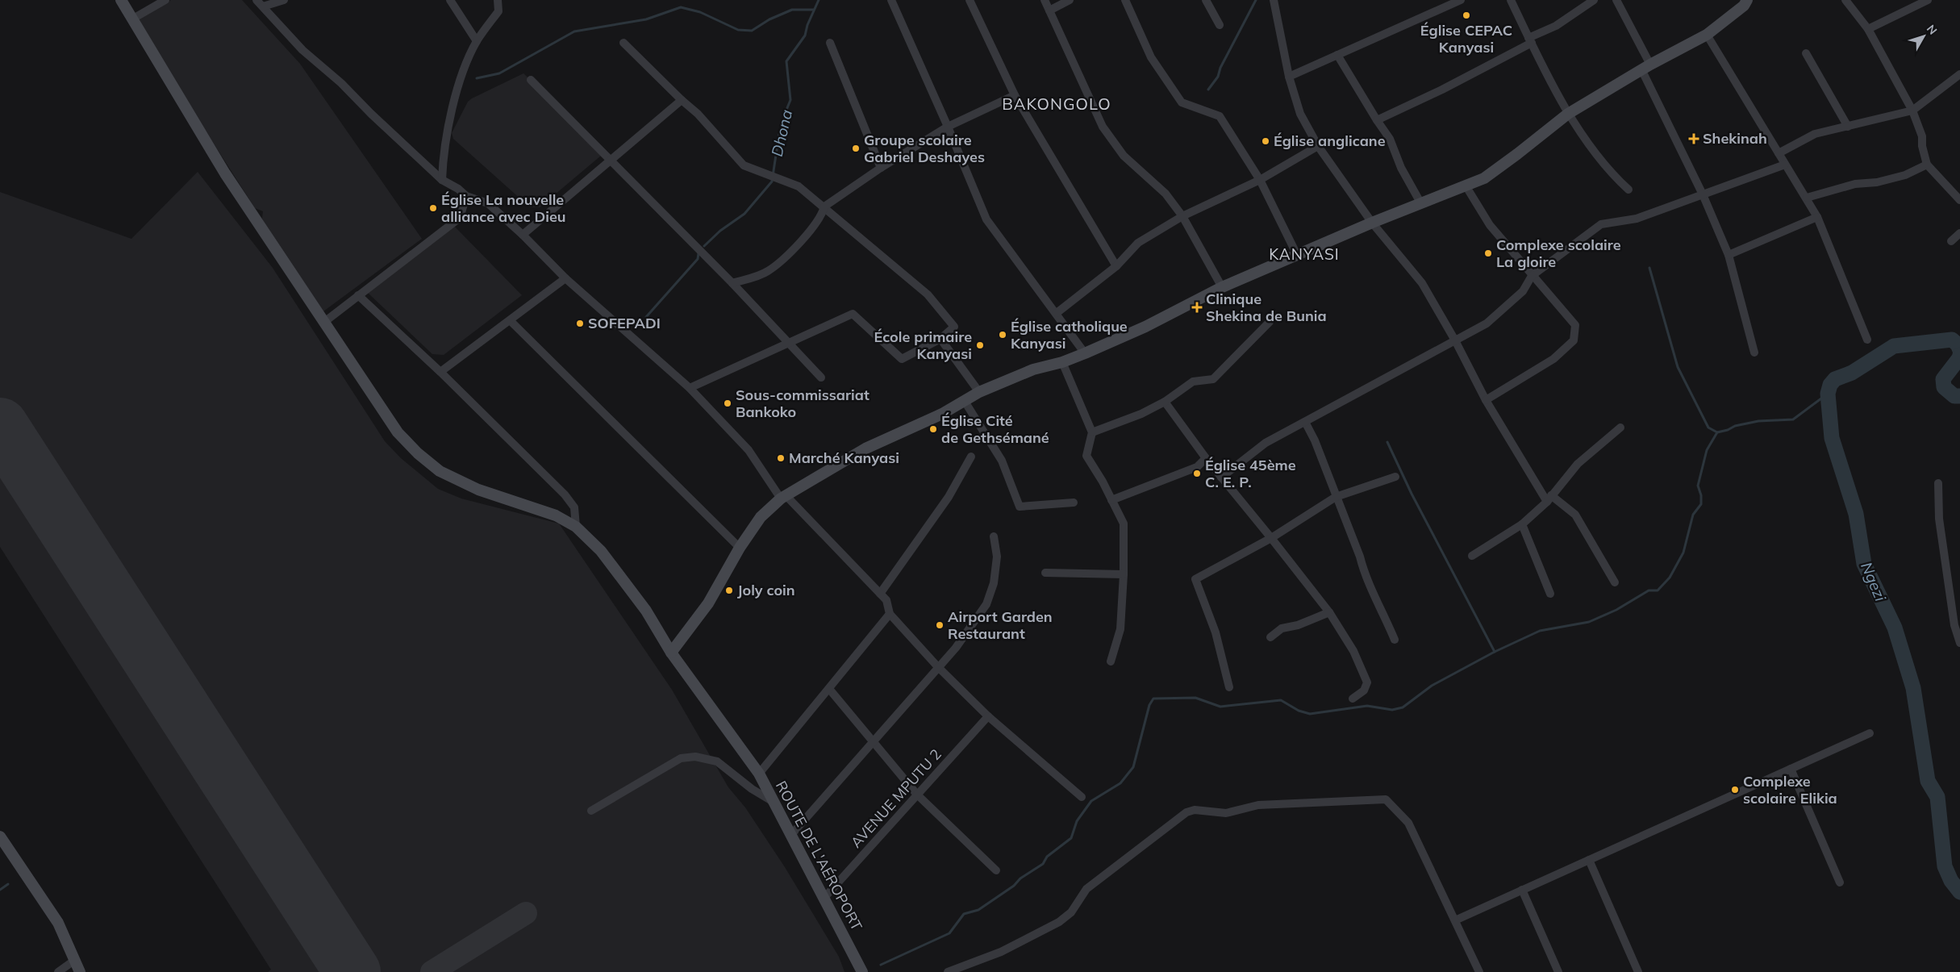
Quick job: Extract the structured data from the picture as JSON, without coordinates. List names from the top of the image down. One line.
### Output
{"streets":{"street":["AVENUE MPUTU 2","ROUTE DE L'AÉROPORT"]},"crossings":[["AVENUE MPUTU 2","ROUTE DE L'AÉROPORT"]],"districts":["BAKONGOLO","KANYASI"],"water":["Dhona","Ngezi"],"places":{"other":["Église CEPAC Kanyasi","Église anglicane","Groupe scolaire Gabriel Deshayes","Église La nouvelle alliance avec Dieu","Complexe scolaire La gloire","SOFEPADI","Église catholique Kanyasi","École primaire Kanyasi","Sous-commissariat Bankoko","Église Cité de Gethsémané","Marché Kanyasi","Église 45ème C. E. P.","Joly coin","Airport Garden Restaurant","Complexe scolaire Elikia"],"health":["Shekinah","Clinique Shekina de Bunia"]},"north":"top right"}
